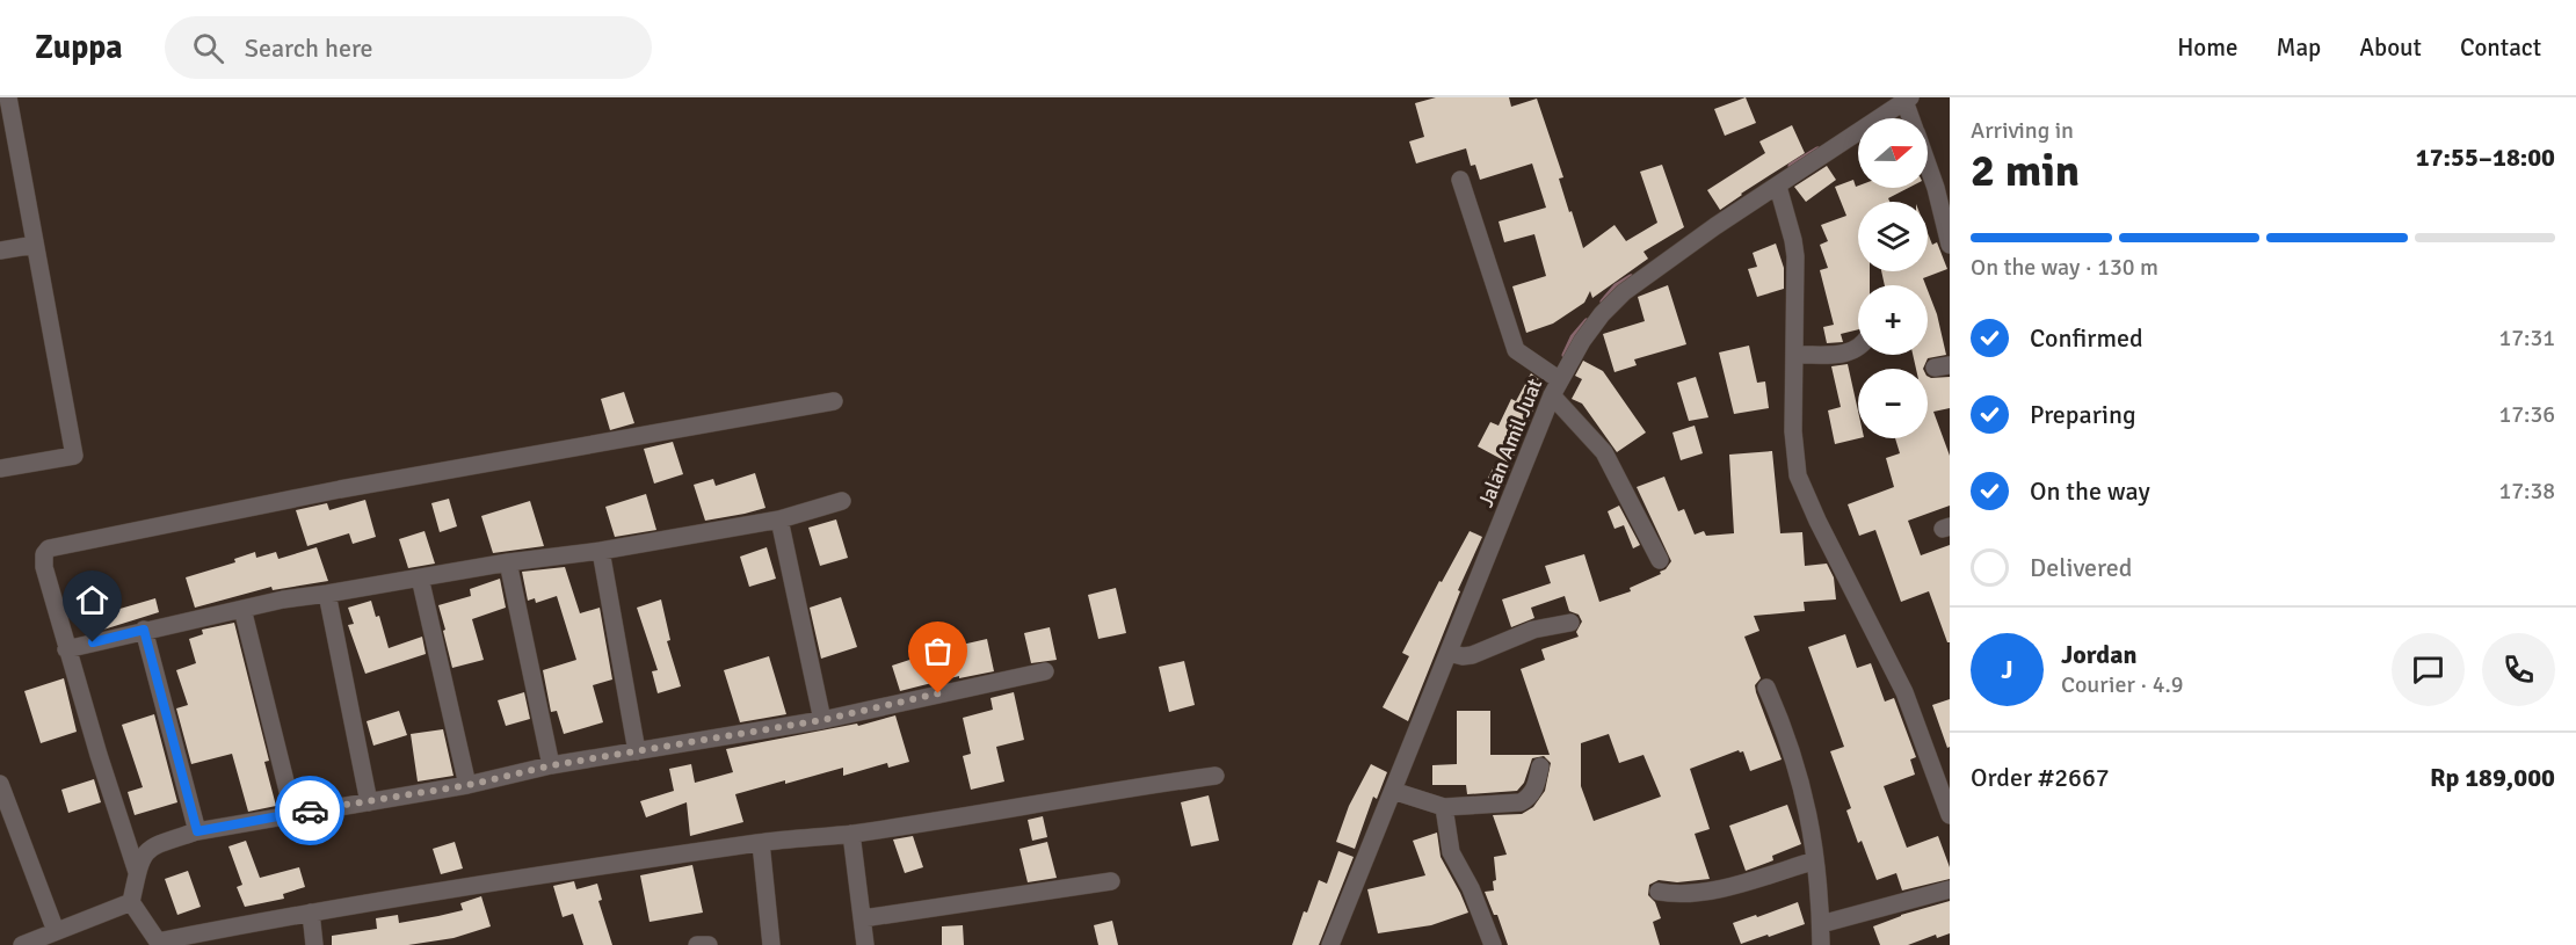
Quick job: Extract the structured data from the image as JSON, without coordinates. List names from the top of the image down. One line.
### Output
{"streets":{"street":["Jalan Amil Juat"]},"north":"right","page":{"header":"Zuppa","search":"Search here","nav":["Home","Map","About","Contact"],"heading":["2 min","Arriving in","17:55–18:00"],"panel":["Jordan","Courier · 4.9","Order #2667","Rp 189,000"],"map_buttons":["+","−"],"bar":"On the way · 130 m","list":[["Confirmed","17:31"],["Preparing","17:36"],["On the way","17:38"],"Delivered"],"round":"J"}}
